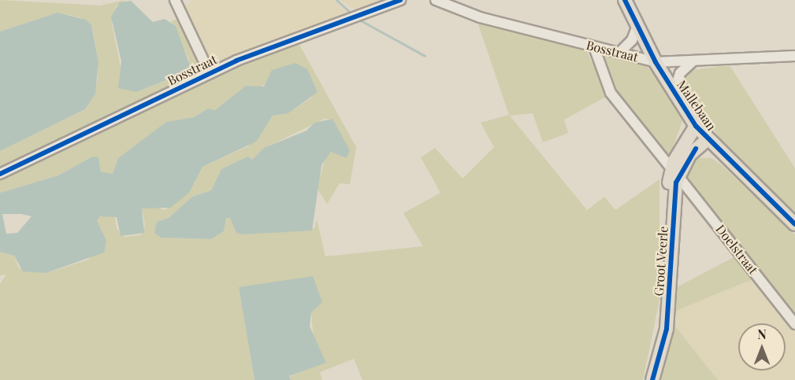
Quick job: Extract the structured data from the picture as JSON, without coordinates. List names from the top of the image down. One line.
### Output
{"streets":{"main road":["Mallebaan","Groot Veerle"],"street":["Bosstraat","Doelstraat"]},"crossings":[["Bosstraat","Mallebaan"],["Bosstraat","Doelstraat"],["Mallebaan","Groot Veerle"],["Doelstraat","Groot Veerle"]],"north":"top"}
